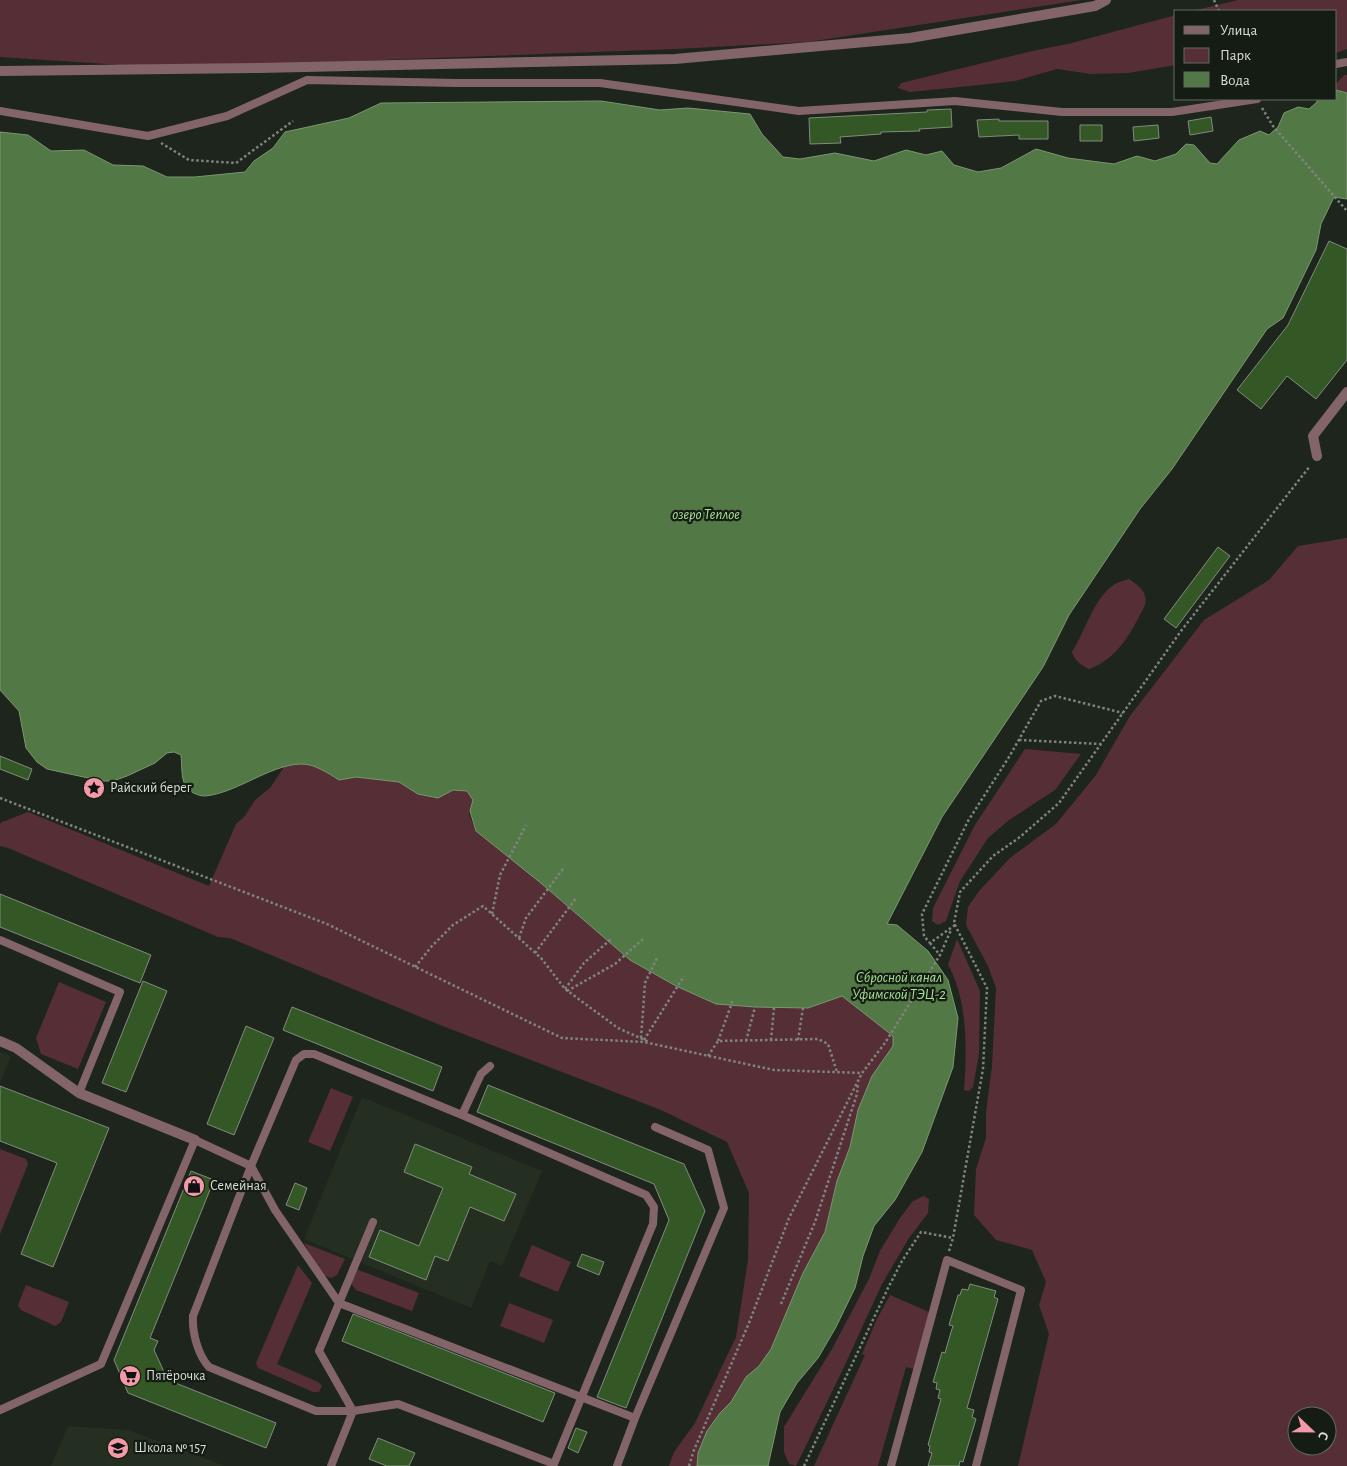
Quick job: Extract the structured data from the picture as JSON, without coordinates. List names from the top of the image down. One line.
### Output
{"water":["озеро Теплое","Сбросной канал Уфимской ТЭЦ-2"],"places":{"place":["Райский берег"],"shop":["Семейная"],"supermarket":["Пятёрочка"],"school or university":["Школа № 157"]},"legend":["Улица","Парк","Вода"],"north":"right"}
